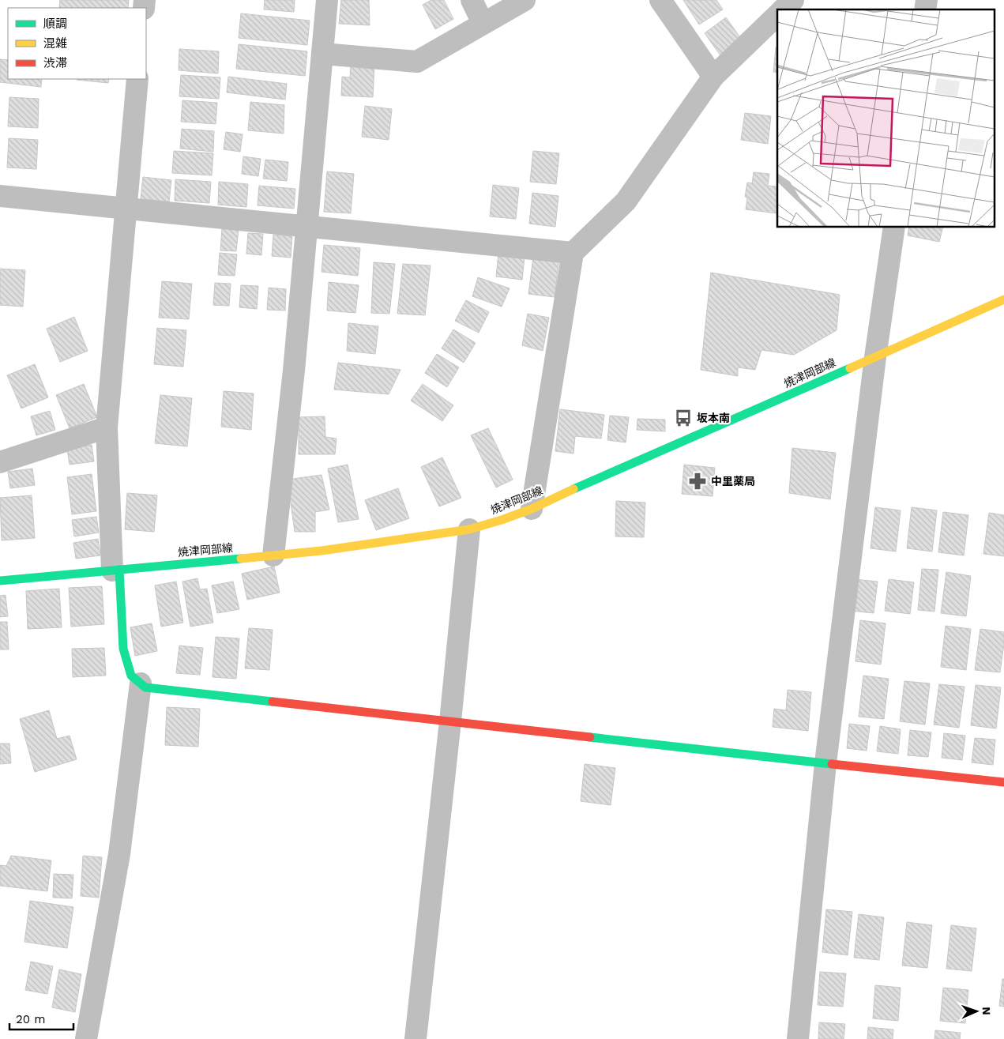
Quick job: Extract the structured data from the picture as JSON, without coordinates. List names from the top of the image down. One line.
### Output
{"streets":{"main road":["焼津岡部線"]},"places":{"bus stop":["坂本南"],"pharmacy":["中里薬局"]},"legend":["順調","混雑","渋滞"],"scale_bar":"20 m","north":"right"}
